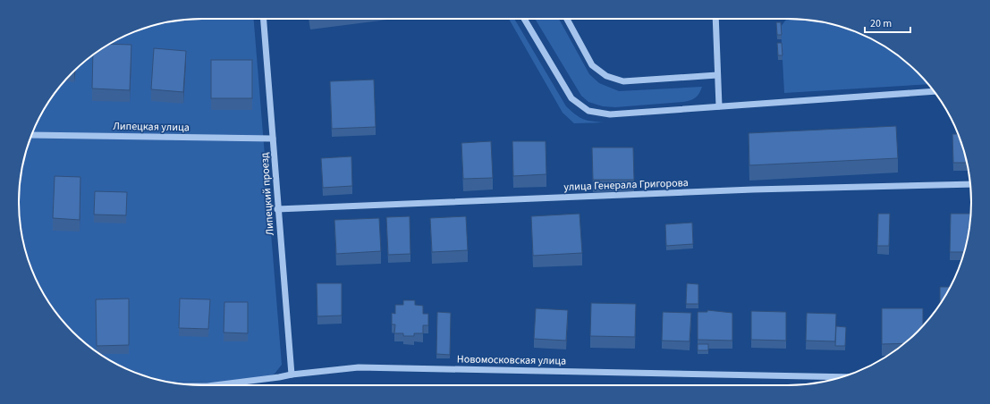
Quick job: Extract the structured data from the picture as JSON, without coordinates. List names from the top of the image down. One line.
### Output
{"streets":{"street":["Липецкая улица","улица Генерала Григорова","Липецкий проезд","Новомосковская улица"]},"crossings":[["Липецкая улица","Липецкий проезд"],["улица Генерала Григорова","Липецкий проезд"],["Липецкий проезд","Новомосковская улица"]],"scale_bar":"20 m"}
